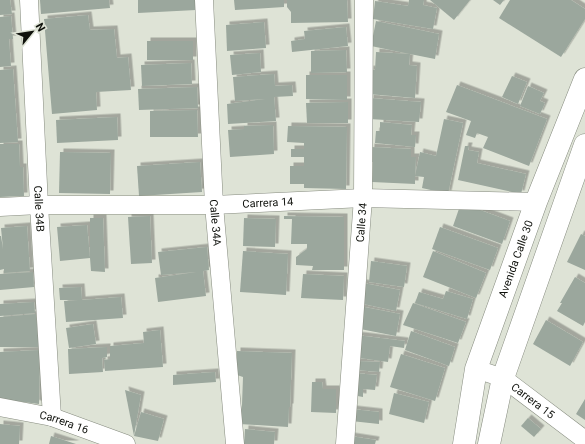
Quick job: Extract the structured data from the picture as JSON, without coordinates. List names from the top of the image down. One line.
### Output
{"streets":{"main road":["Avenida Calle 30"],"street":["Carrera 14","Calle 34B","Calle 34A","Calle 34","Carrera 15","Carrera 16"]},"crossings":[["Carrera 14","Calle 34B"],["Carrera 14","Calle 34A"],["Carrera 14","Calle 34"],["Carrera 14","Avenida Calle 30"],["Calle 34B","Carrera 16"],["Avenida Calle 30","Carrera 15"]],"north":"top right"}
